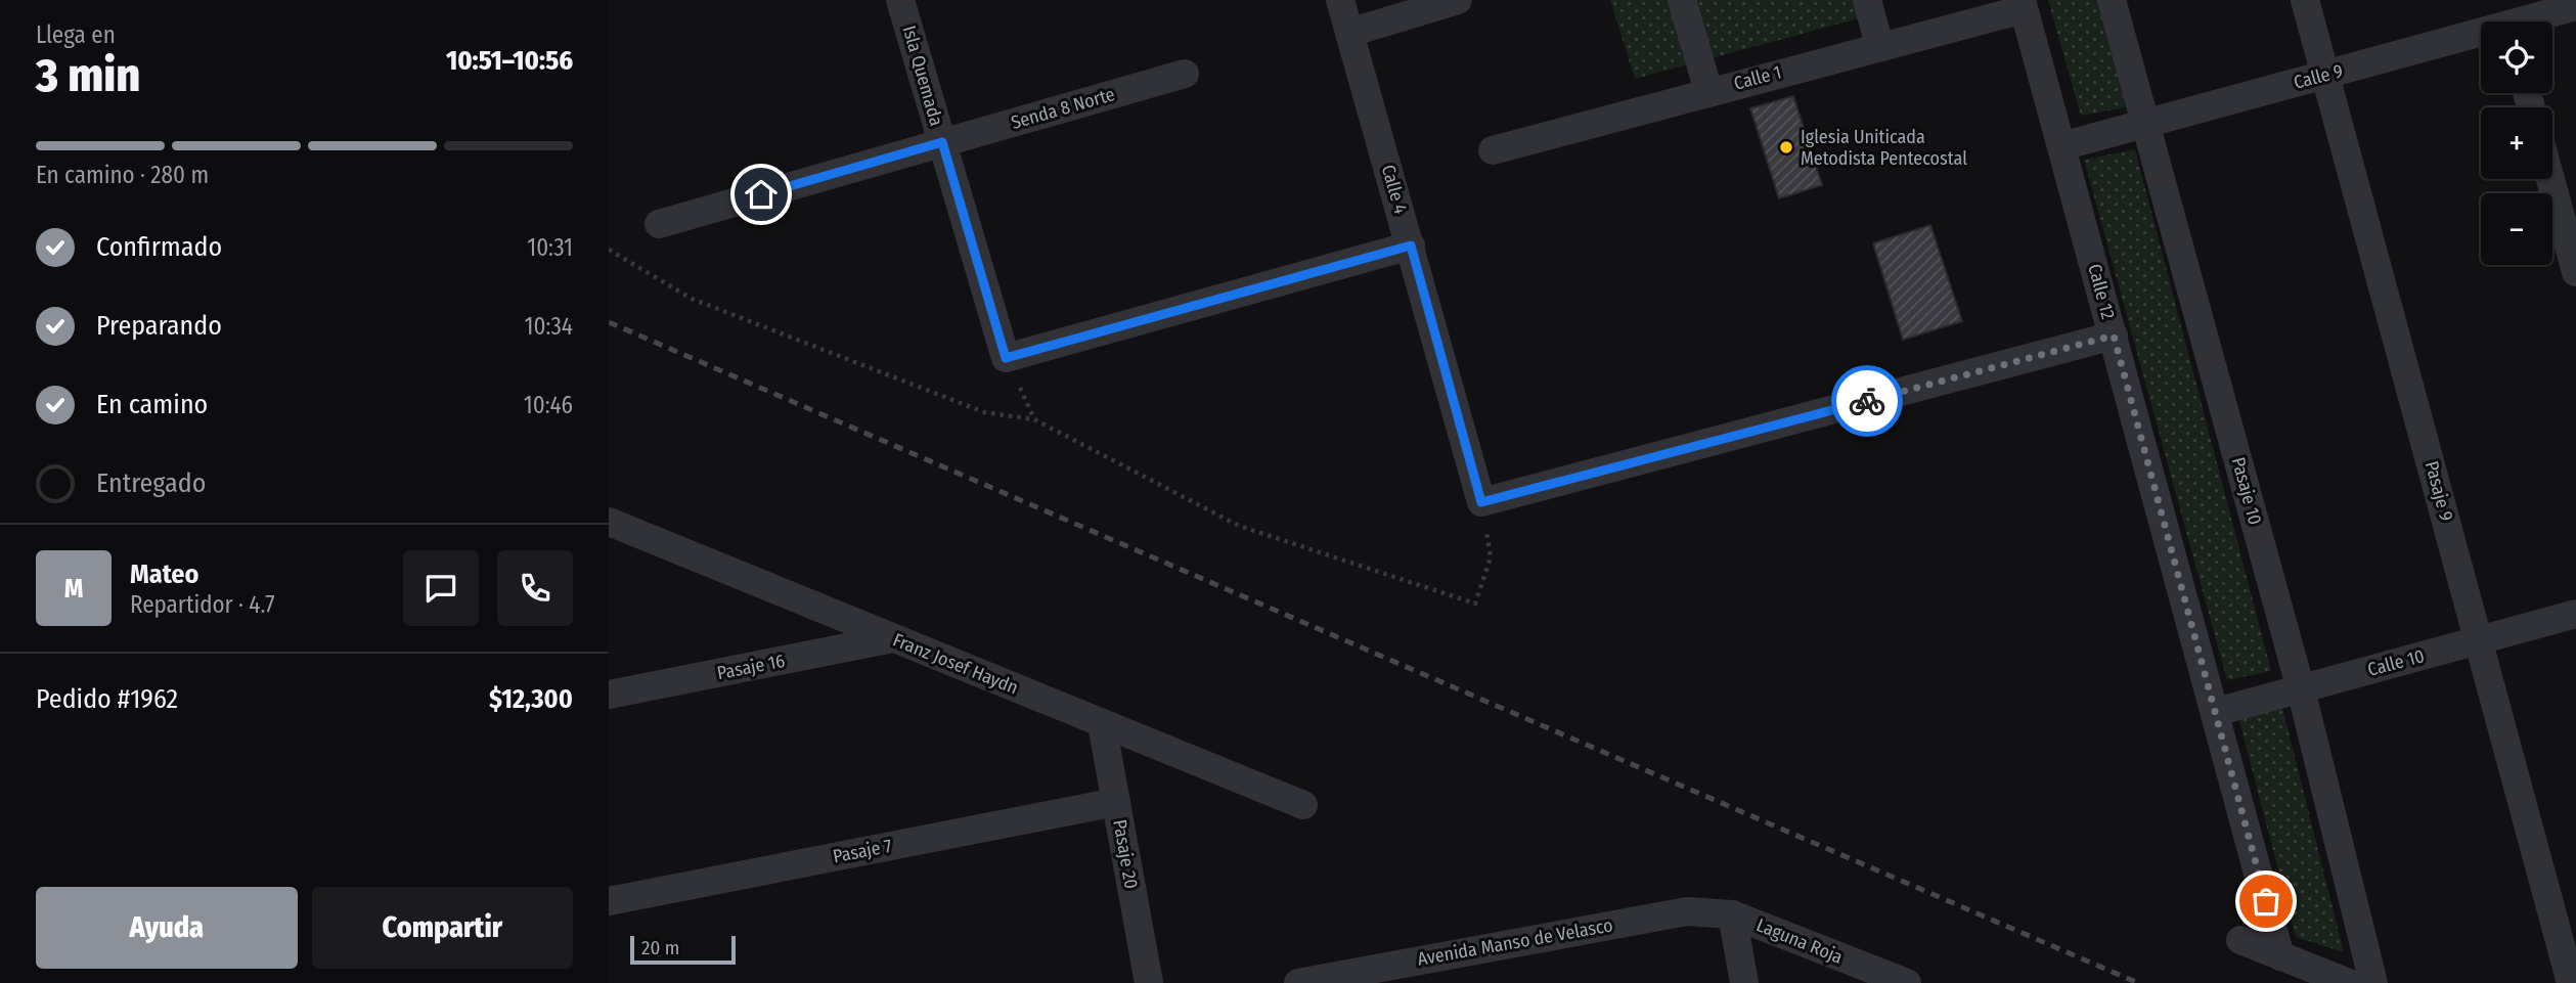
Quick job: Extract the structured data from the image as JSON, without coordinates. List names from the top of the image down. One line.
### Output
{"streets":{"street":["Isla Quemada","Calle 9","Calle 1","Senda 8 Norte","Calle 4","Calle 12","Pasaje 10","Pasaje 9","Calle 10","Franz Josef Haydn","Pasaje 16","Pasaje 7","Pasaje 20","Laguna Roja","Avenida Manso de Velasco"]},"crossings":[["Isla Quemada","Senda 8 Norte"],["Isla Quemada","Calle 4"],["Calle 9","Calle 12"],["Calle 9","Pasaje 10"],["Calle 9","Pasaje 9"],["Calle 1","Calle 12"],["Calle 12","Calle 10"],["Pasaje 10","Calle 10"],["Pasaje 9","Calle 10"],["Franz Josef Haydn","Pasaje 16"],["Franz Josef Haydn","Pasaje 20"],["Pasaje 7","Pasaje 20"],["Laguna Roja","Avenida Manso de Velasco"]],"places":["Iglesia Uniticada Metodista Pentecostal"],"scale_bar":"20 m","page":{"heading":["3 min","Llega en","10:51–10:56"],"panel":["Mateo","Repartidor · 4.7","Pedido #1962","$12,300"],"map_buttons":["+","−"],"bar":"En camino · 280 m","list":[["Confirmado","10:31"],["Preparando","10:34"],["En camino","10:46"],"Entregado"],"round":"M","buttons":["Ayuda","Compartir"],"scale":"20 m"}}
